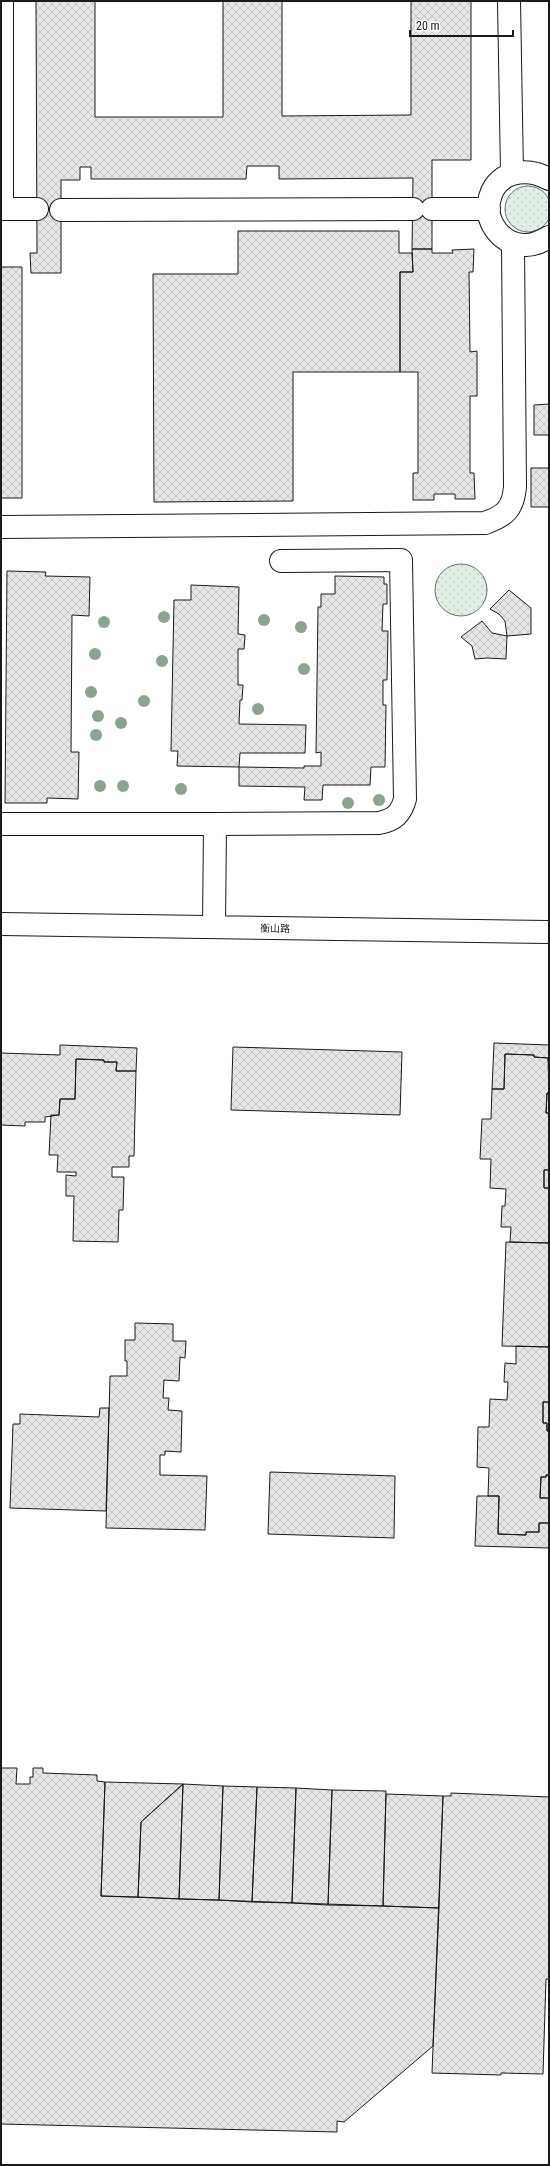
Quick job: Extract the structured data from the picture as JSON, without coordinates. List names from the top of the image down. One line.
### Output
{"streets":{"street":["衡山路"]},"scale_bar":"20 m"}
